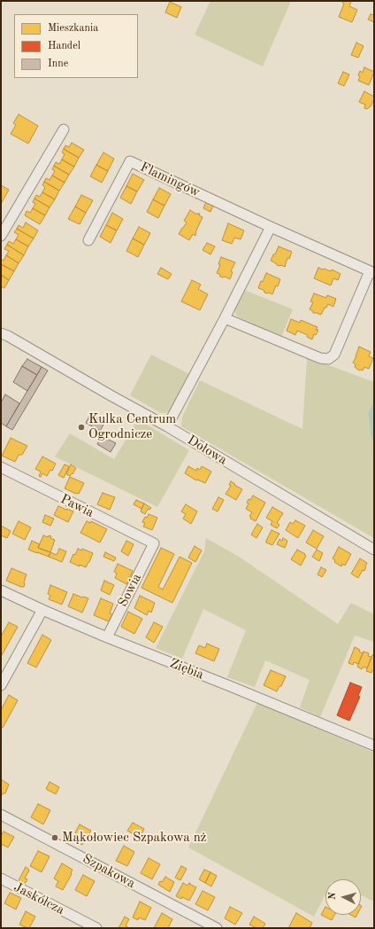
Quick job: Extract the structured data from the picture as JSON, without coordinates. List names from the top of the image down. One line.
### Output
{"streets":{"street":["Flamingów","Dołowa","Pawia","Sowia","Ziębia","Szpakowa","Jaskółcza"]},"crossings":[["Pawia","Sowia"],["Sowia","Ziębia"]],"places":["Kulka Centrum Ogrodnicze","Mąkołowiec Szpakowa nż"],"legend":["Mieszkania","Handel","Inne"],"north":"left"}
